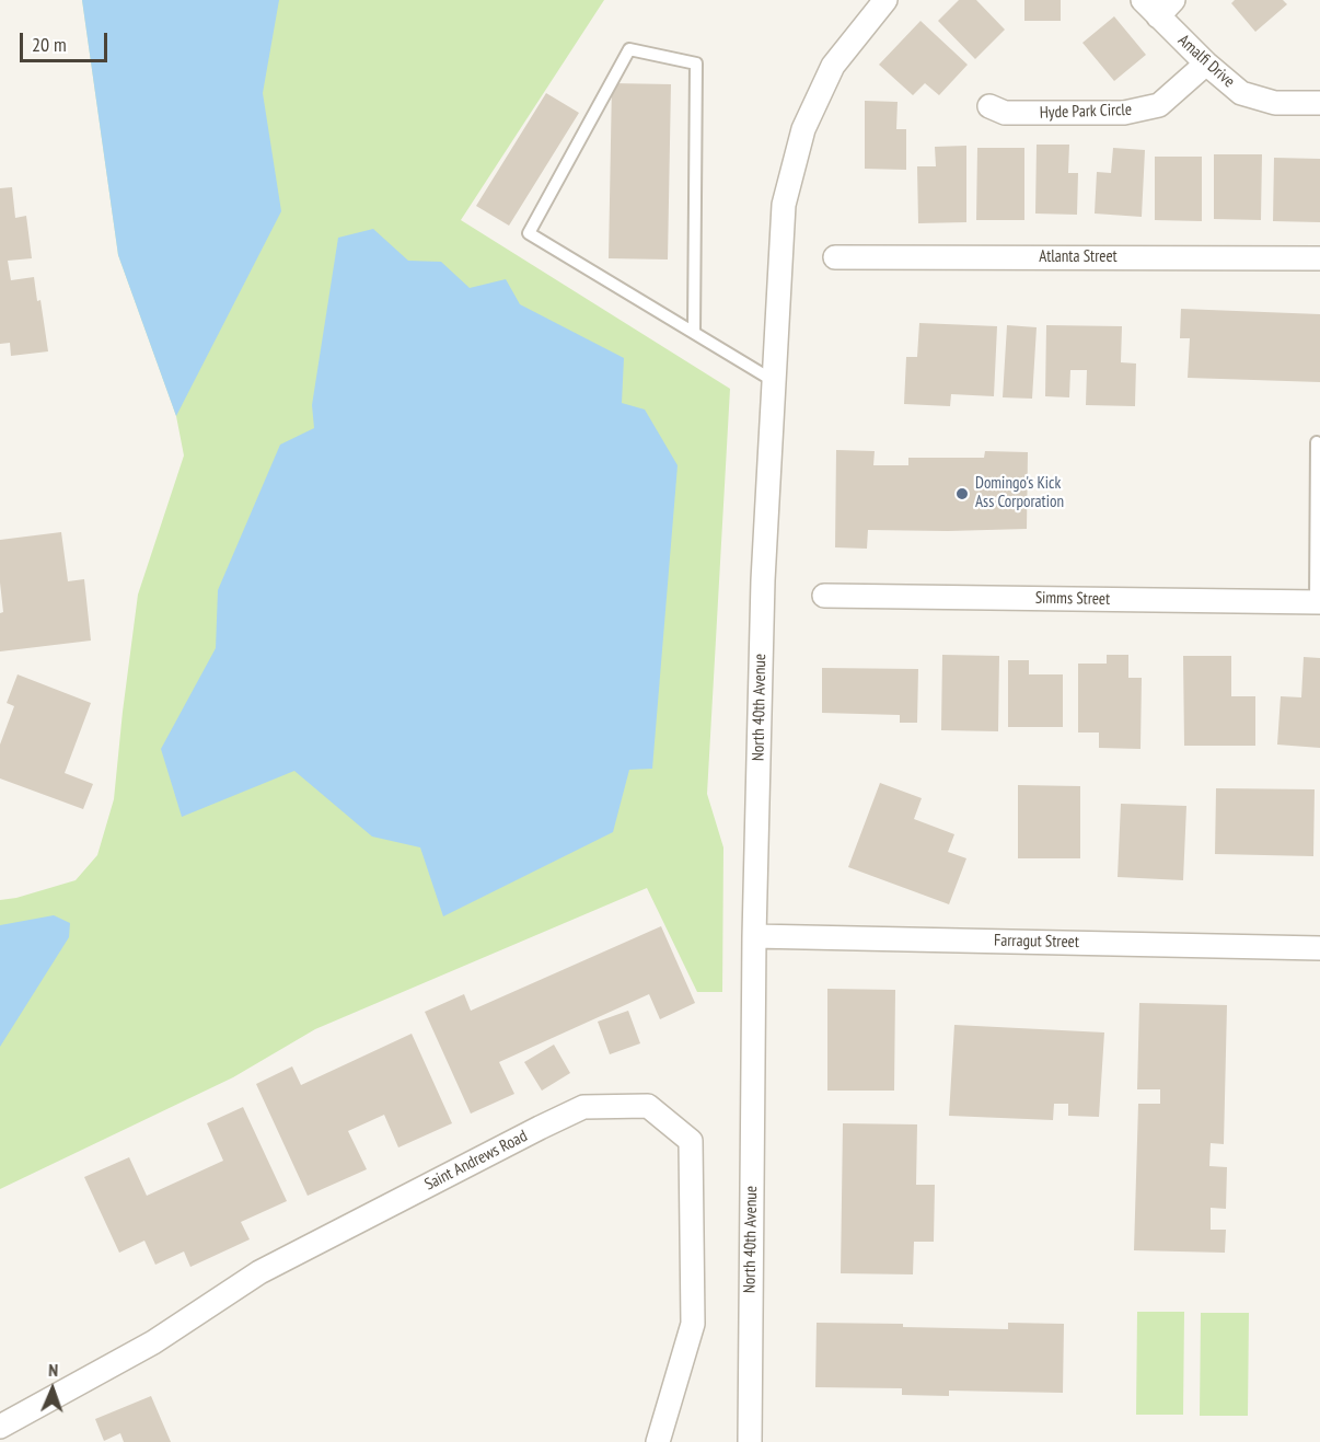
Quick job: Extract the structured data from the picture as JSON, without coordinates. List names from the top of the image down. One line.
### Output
{"streets":{"street":["Amalfi Drive","Hyde Park Circle","Atlanta Street","Simms Street","North 40th Avenue","Farragut Street","Saint Andrews Road"]},"crossings":[["Amalfi Drive","Hyde Park Circle"],["North 40th Avenue","Farragut Street"]],"places":["Domingo's Kick Ass Corporation"],"scale_bar":"20 m","north":"top"}
